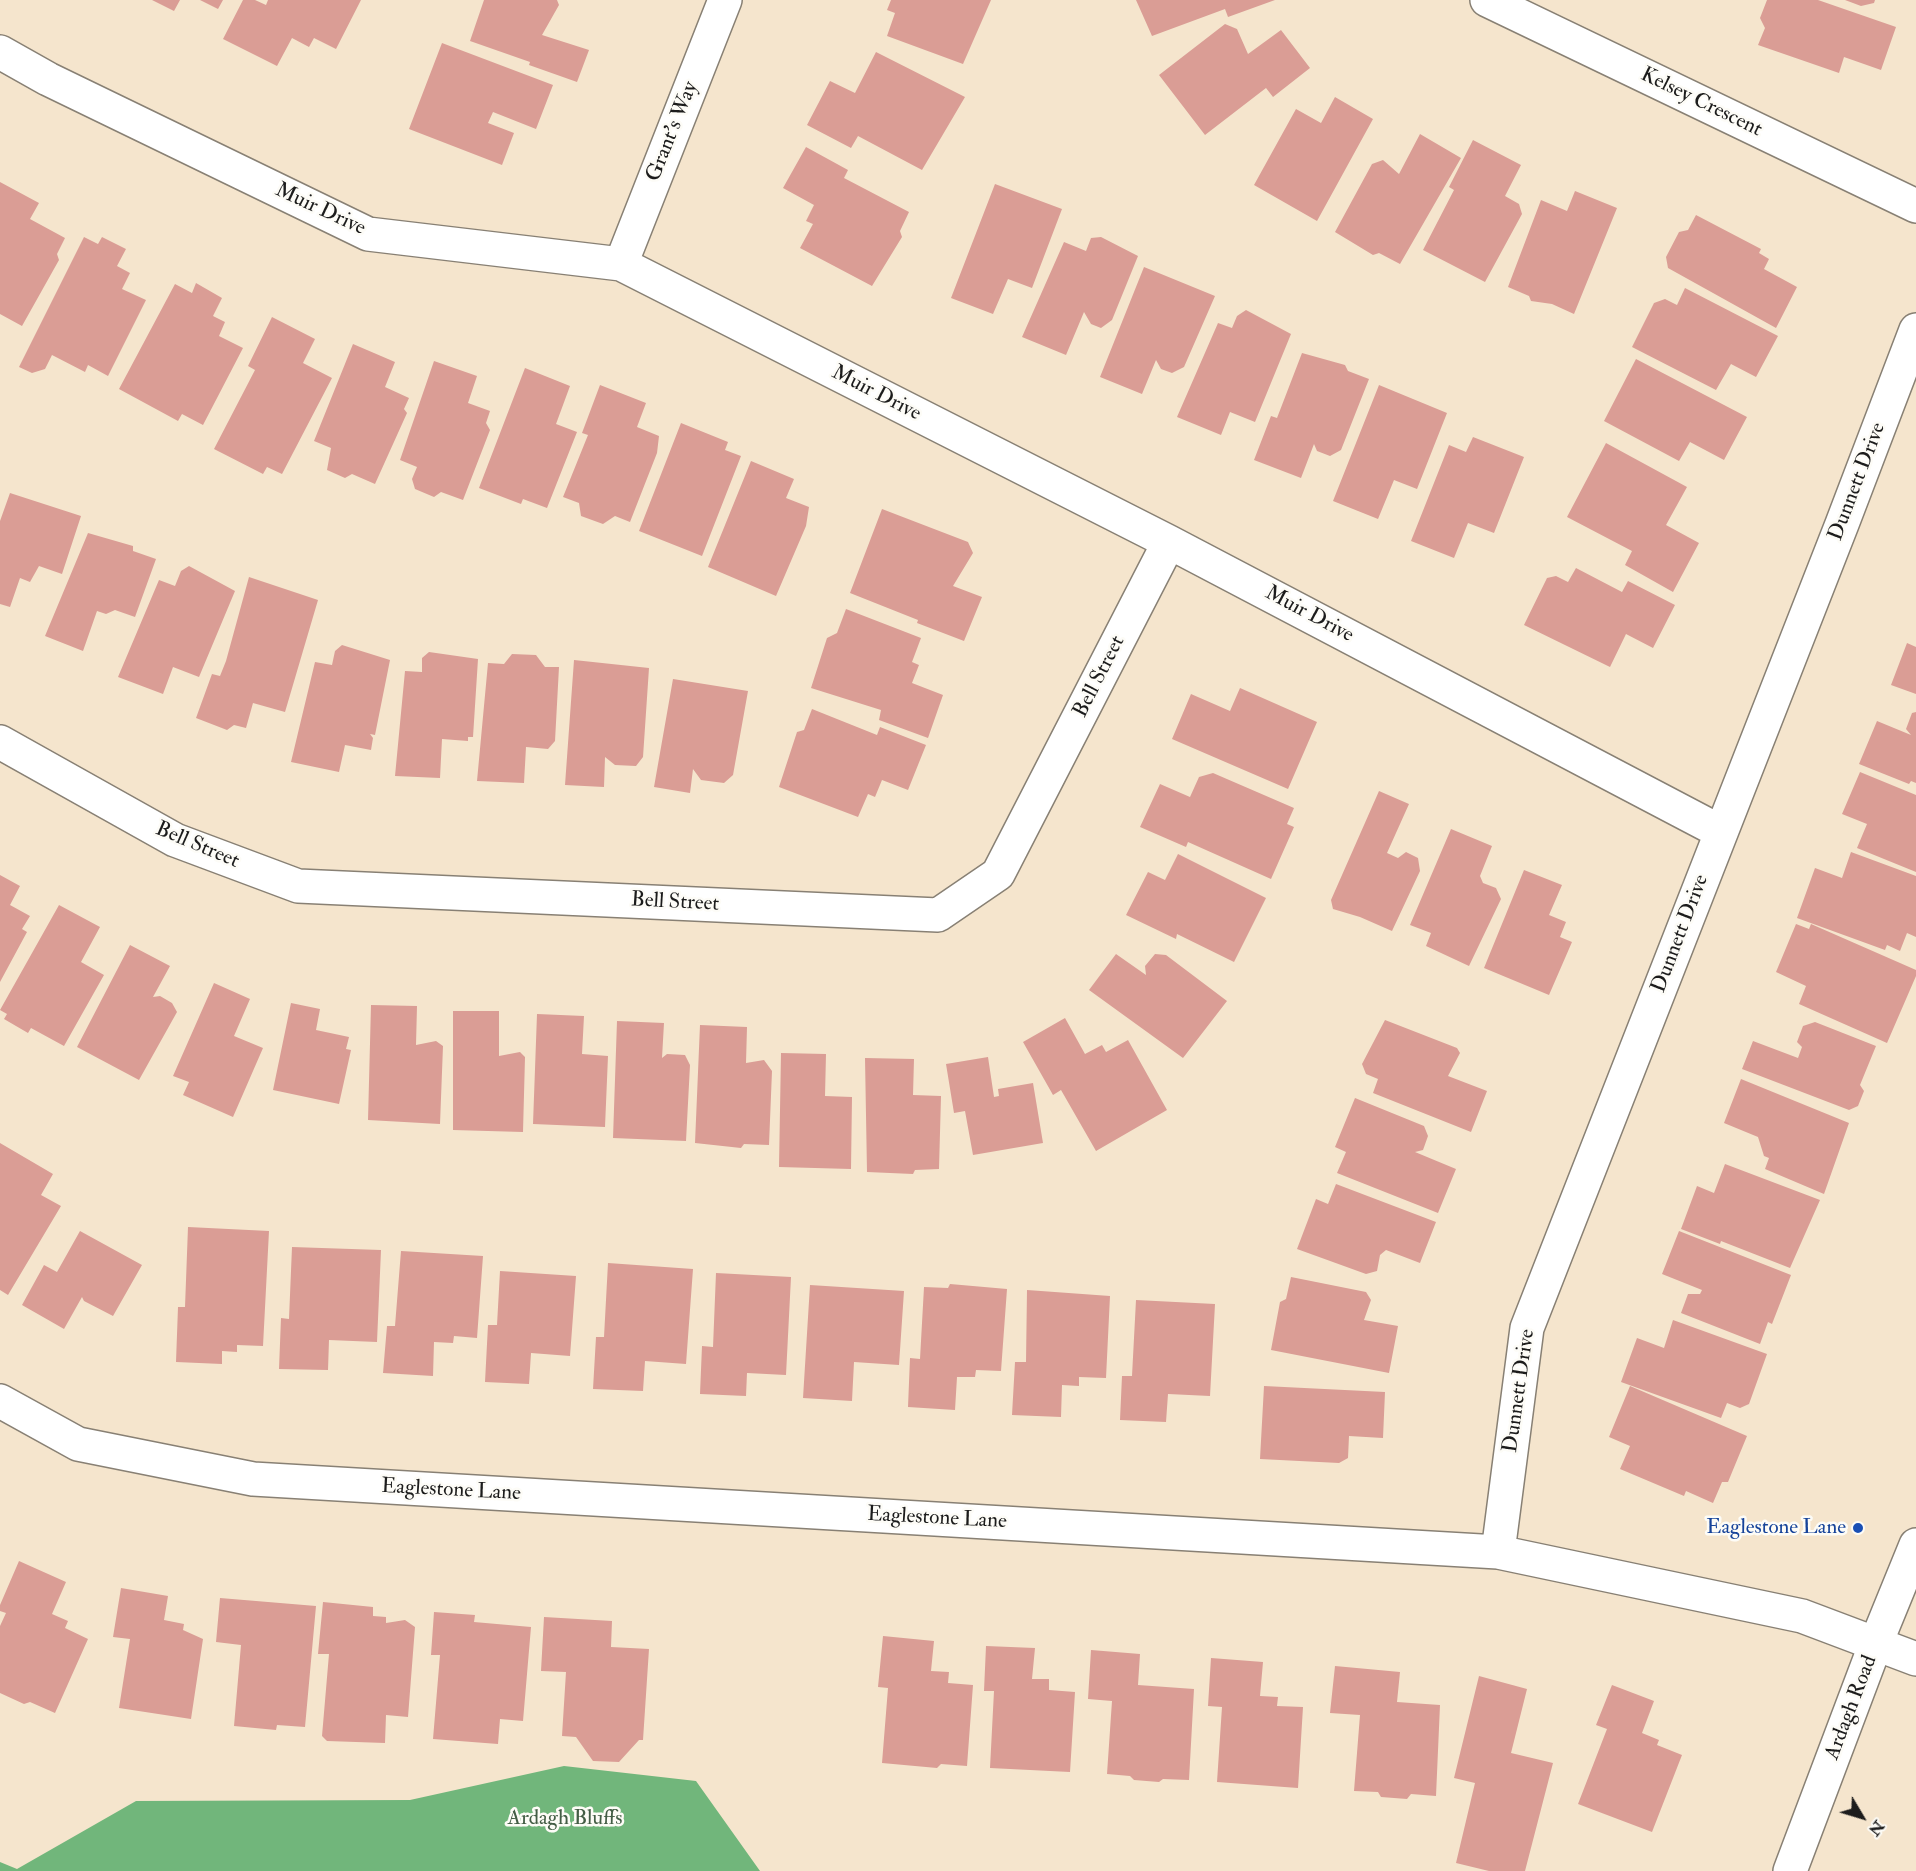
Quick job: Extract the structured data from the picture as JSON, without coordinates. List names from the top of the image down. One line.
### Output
{"streets":{"street":["Kelsey Crescent","Grant's Way","Muir Drive","Dunnett Drive","Bell Street","Eaglestone Lane","Ardagh Road"]},"crossings":[["Grant's Way","Muir Drive"],["Muir Drive","Dunnett Drive"],["Muir Drive","Bell Street"],["Dunnett Drive","Eaglestone Lane"],["Eaglestone Lane","Ardagh Road"]],"parks":["Ardagh Bluffs"],"places":["Eaglestone Lane"],"north":"bottom right"}
